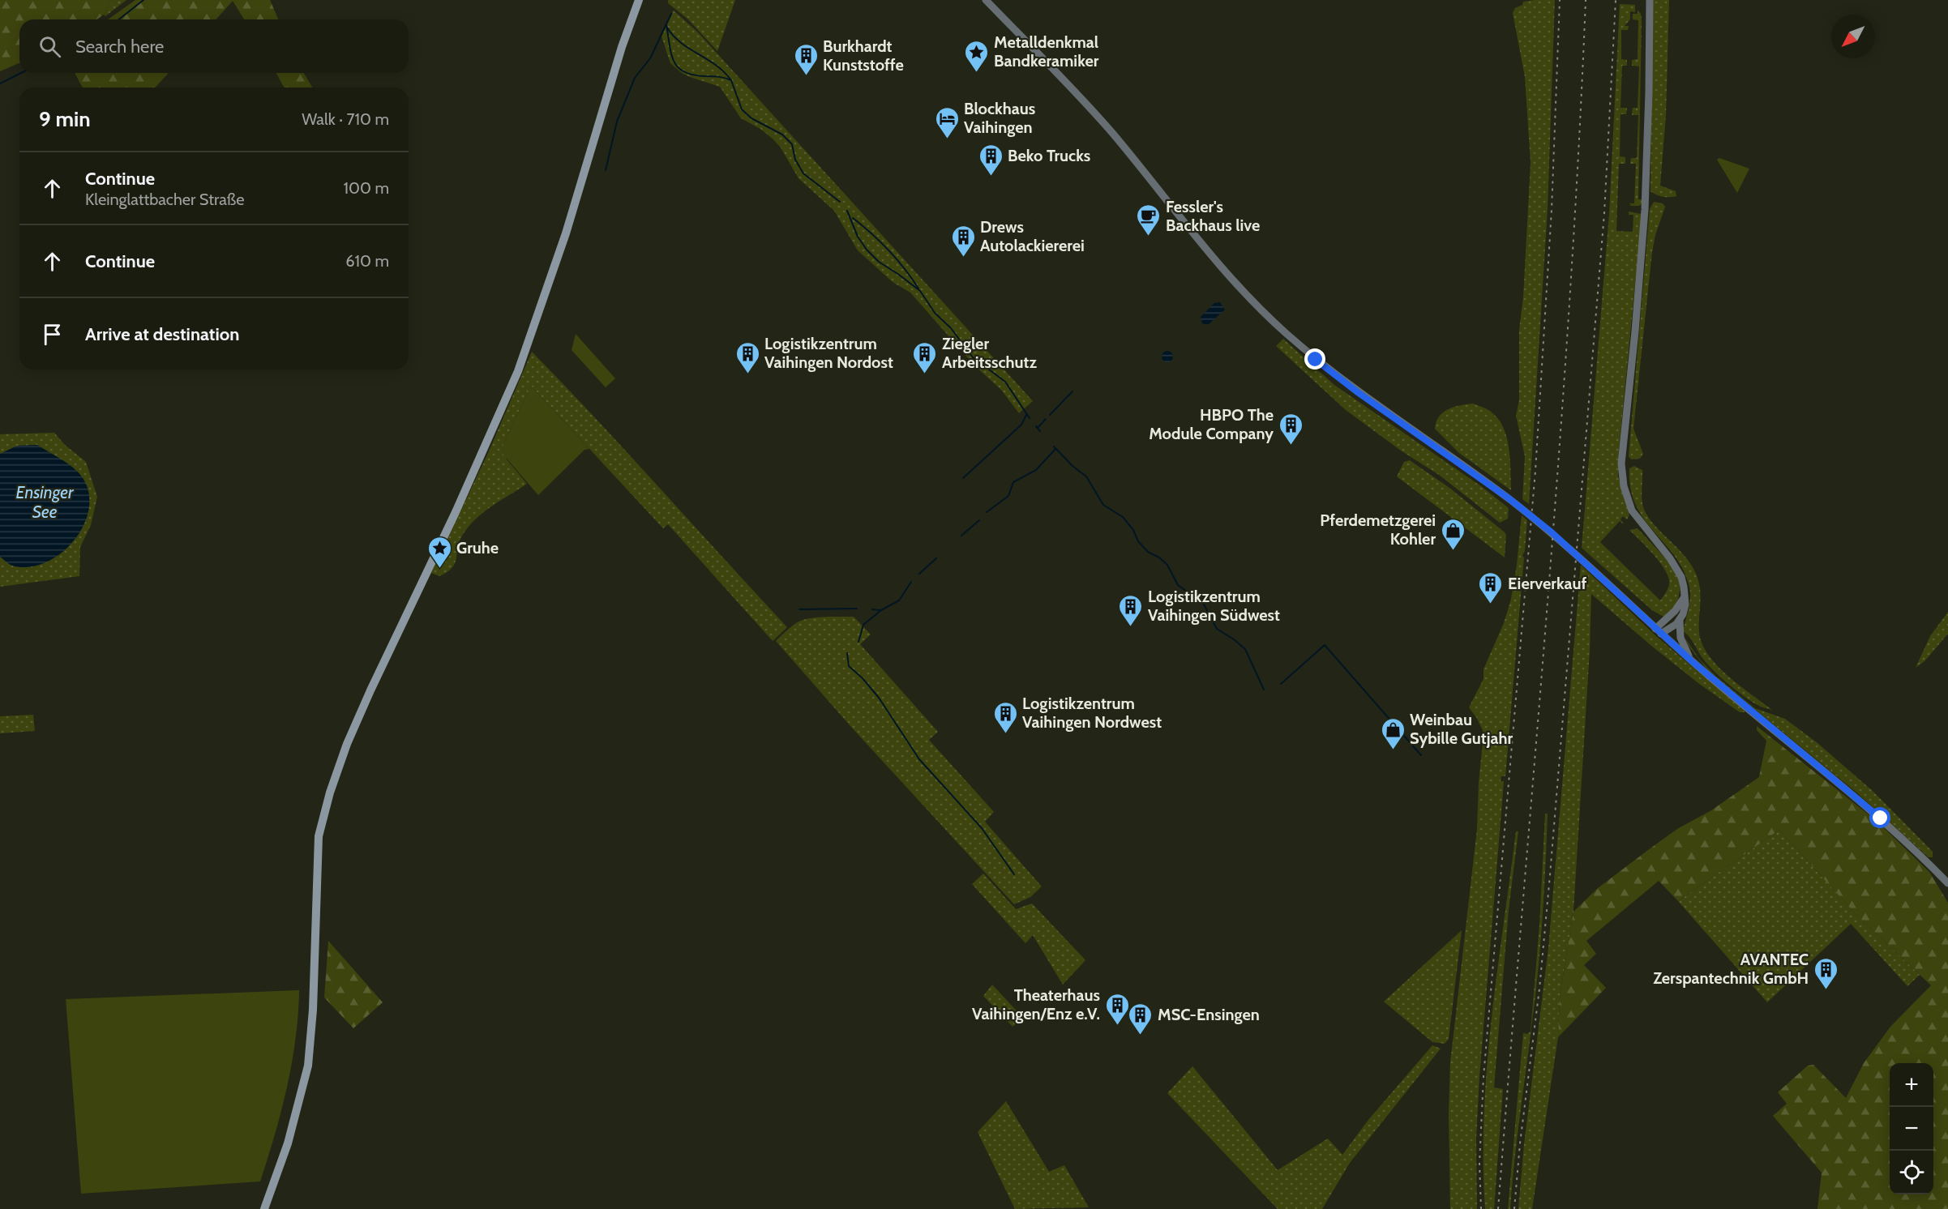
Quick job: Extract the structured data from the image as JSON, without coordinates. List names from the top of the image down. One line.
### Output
{"water":["Ensinger See"],"places":{"place":["Metalldenkmal Bandkeramiker","Gruhe"],"building":["Burkhardt Kunststoffe","Beko Trucks","Drews Autolackiererei","Logistikzentrum Vaihingen Nordost","Ziegler Arbeitsschutz","HBPO The Module Company","Eierverkauf","Logistikzentrum Vaihingen Südwest","Logistikzentrum Vaihingen Nordwest","AVANTEC Zerspantechnik GmbH","Theaterhaus Vaihingen/Enz e.V.","MSC-Ensingen"],"hotel":["Blockhaus Vaihingen"],"cafe":["Fessler's Backhaus live"],"shop":["Pferdemetzgerei Kohler","Weinbau Sybille Gutjahr"]},"north":"bottom left","page":{"search":"Search here","heading":["9 min","Walk · 710 m"],"list":[["Continue","Kleinglattbacher Straße","100 m"],["Continue","610 m"],"Arrive at destination"],"map_buttons":["+","−"]}}
